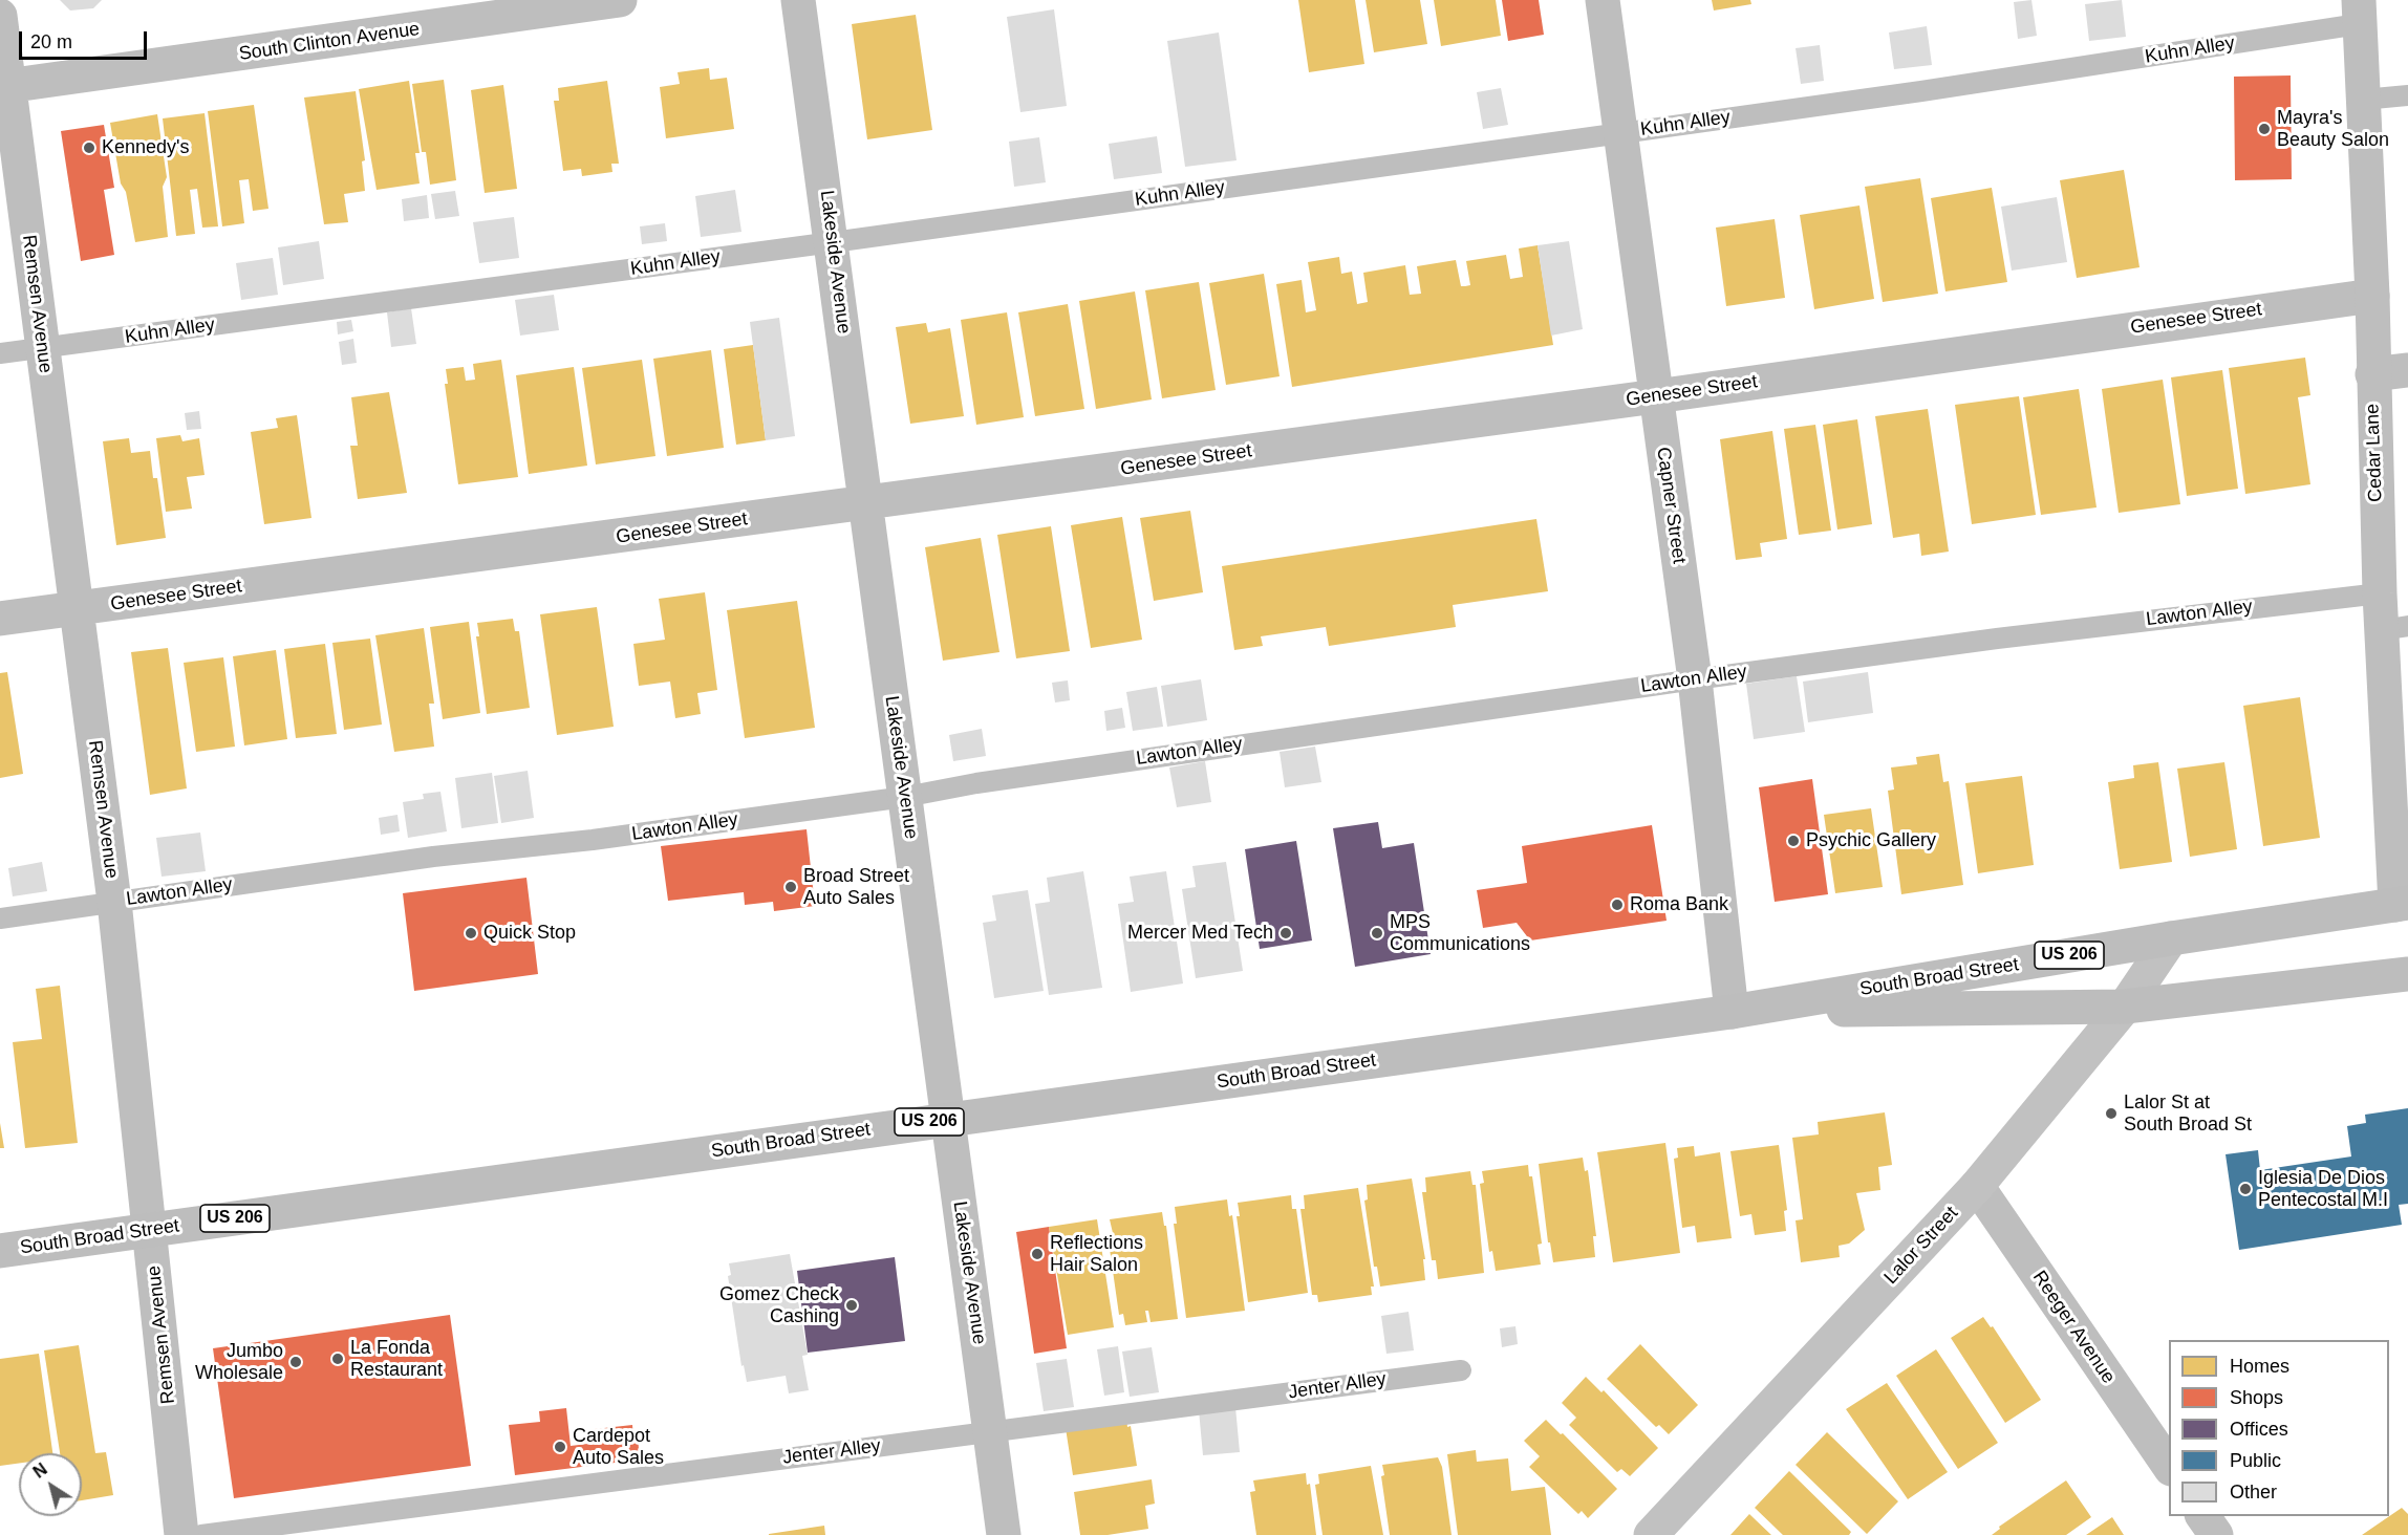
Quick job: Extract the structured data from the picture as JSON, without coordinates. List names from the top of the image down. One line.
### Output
{"streets":{"main road":["US 206","South Broad Street","Lalor Street"],"street":["South Clinton Avenue","Lakeside Avenue","Remsen Avenue","Genesee Street","Cedar Lane","Capner Street","Reeger Avenue"],"lane":["Kuhn Alley","Lawton Alley","Jenter Alley"]},"crossings":[["South Clinton Avenue","Remsen Avenue"],["Kuhn Alley","Lakeside Avenue"],["Kuhn Alley","Remsen Avenue"],["Kuhn Alley","Cedar Lane"],["Kuhn Alley","Capner Street"],["Lakeside Avenue","Genesee Street"],["Lakeside Avenue","Lawton Alley"],["Lakeside Avenue","South Broad Street"],["Lakeside Avenue","Jenter Alley"],["Remsen Avenue","Genesee Street"],["Remsen Avenue","Lawton Alley"],["Remsen Avenue","South Broad Street"],["Genesee Street","Cedar Lane"],["Genesee Street","Capner Street"],["Cedar Lane","Lawton Alley"],["Cedar Lane","South Broad Street"],["Capner Street","Lawton Alley"],["Capner Street","South Broad Street"],["South Broad Street","Lalor Street"],["Lalor Street","Reeger Avenue"]],"places":["Mayra's Beauty Salon","Kennedy's","Psychic Gallery","Broad Street Auto Sales","Roma Bank","Quick Stop","Mercer Med Tech","MPS Communications","Lalor St at South Broad St","Iglesia De Dios Pentecostal M.I","Reflections Hair Salon","Gomez Check Cashing","La Fonda Restaurant","Jumbo Wholesale","Cardepot Auto Sales"],"legend":["Homes","Shops","Offices","Public","Other"],"scale_bar":"20 m","north":"top left"}
